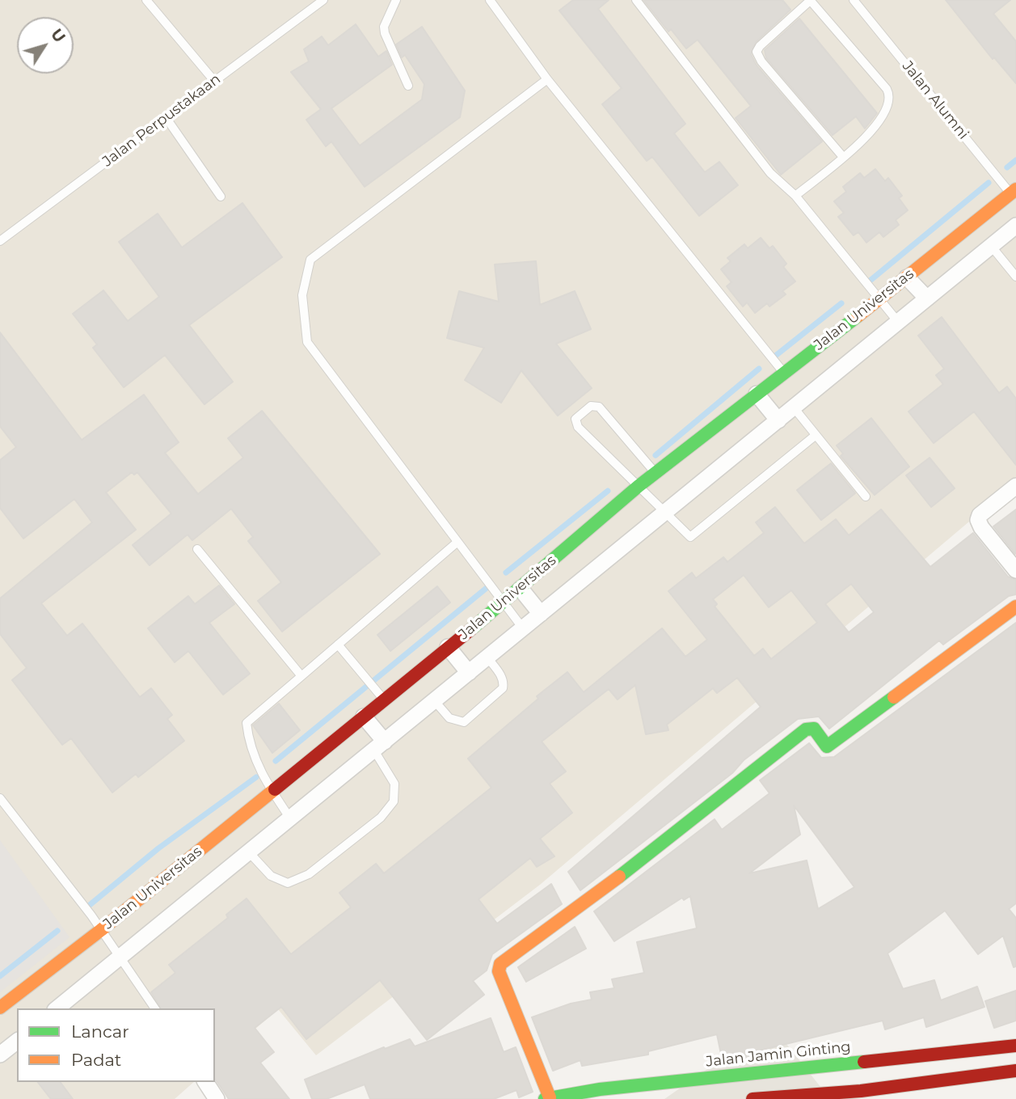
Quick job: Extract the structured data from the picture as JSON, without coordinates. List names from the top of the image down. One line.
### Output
{"streets":{"street":["Jalan Universitas","Jalan Jamin Ginting"],"lane":["Jalan Alumni","Jalan Perpustakaan"]},"crossings":[["Jalan Alumni","Jalan Universitas"]],"legend":["Lancar","Padat"],"north":"top right"}
